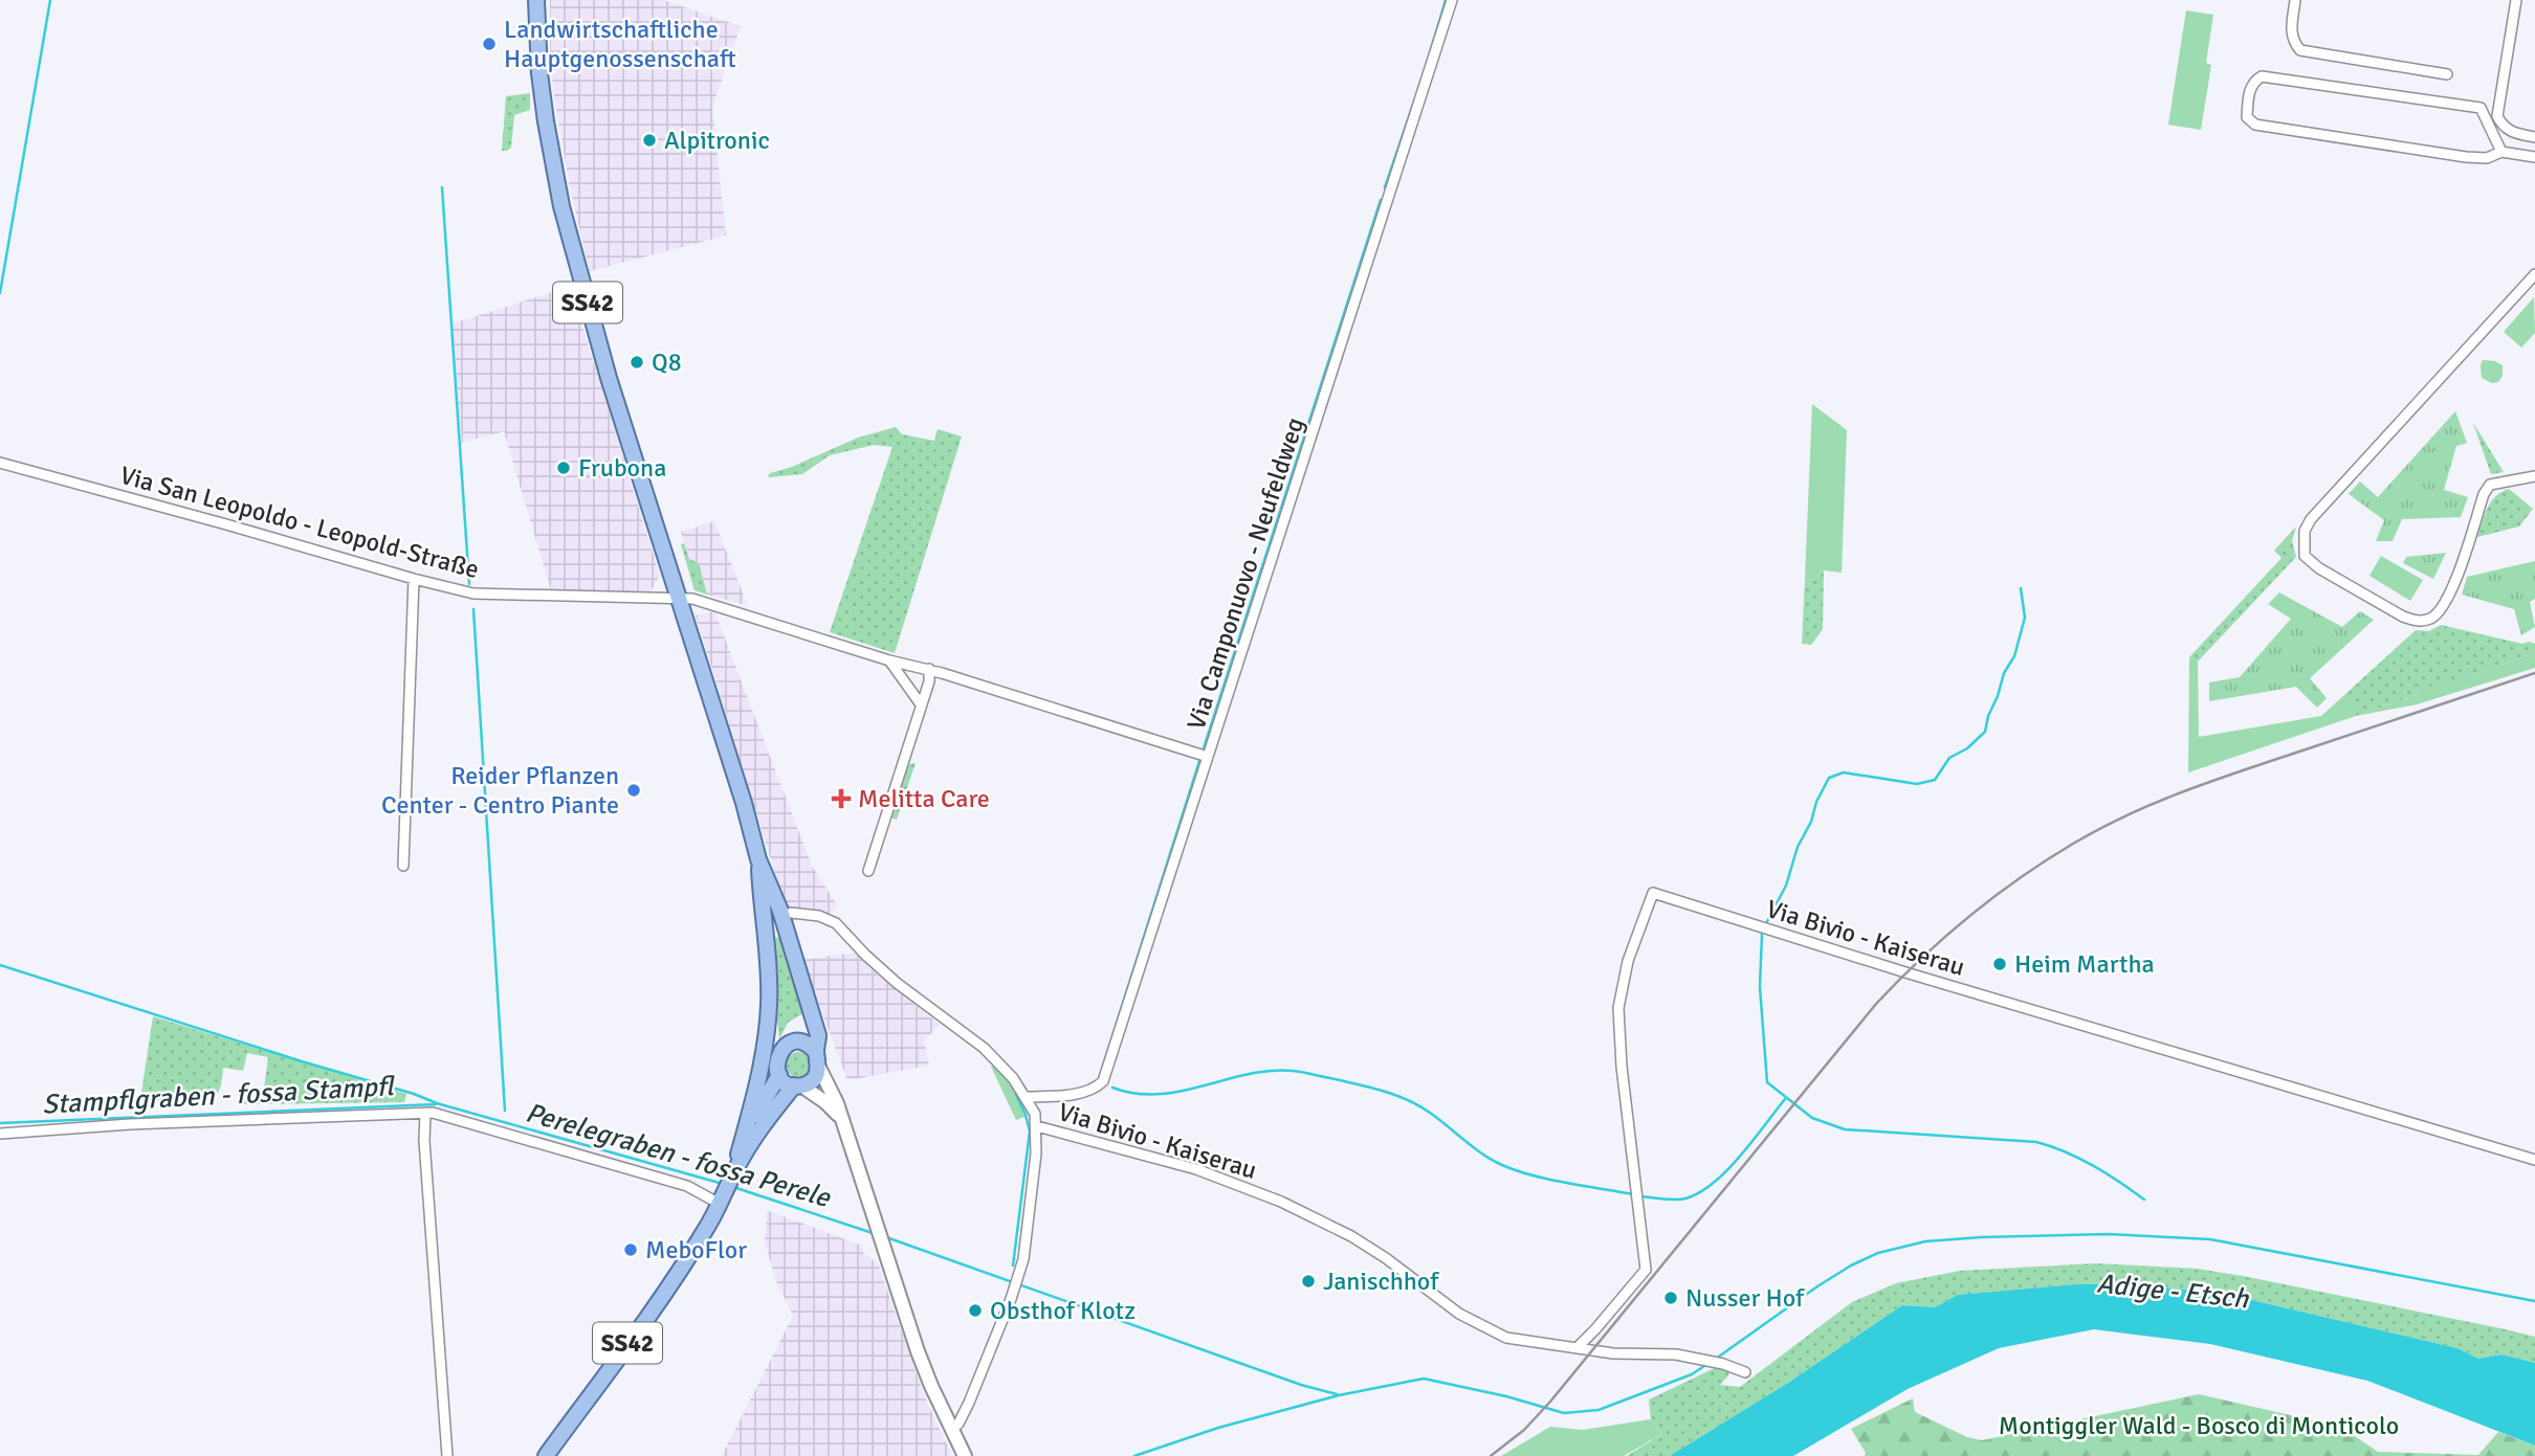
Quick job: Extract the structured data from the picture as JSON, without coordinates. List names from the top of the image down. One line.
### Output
{"streets":{"main road":["SS42"],"street":["Via San Leopoldo - Leopold-Straße","Via Camponuovo - Neufeldweg","Via Bivio - Kaiserau"]},"crossings":[["SS42","Via San Leopoldo - Leopold-Straße"],["Via San Leopoldo - Leopold-Straße","Via Camponuovo - Neufeldweg"]],"water":["Stampflgraben - fossa Stampfl","Perelegraben - fossa Perele","Adige - Etsch"],"parks":["Montiggler Wald - Bosco di Monticolo"],"places":{"other":["Landwirtschaftliche Hauptgenossenschaft","Alpitronic","Q8","Frubona","Reider Pflanzen Center - Centro Piante","Heim Martha","MeboFlor","Janischhof","Nusser Hof","Obsthof Klotz"],"health":["Melitta Care"]}}
